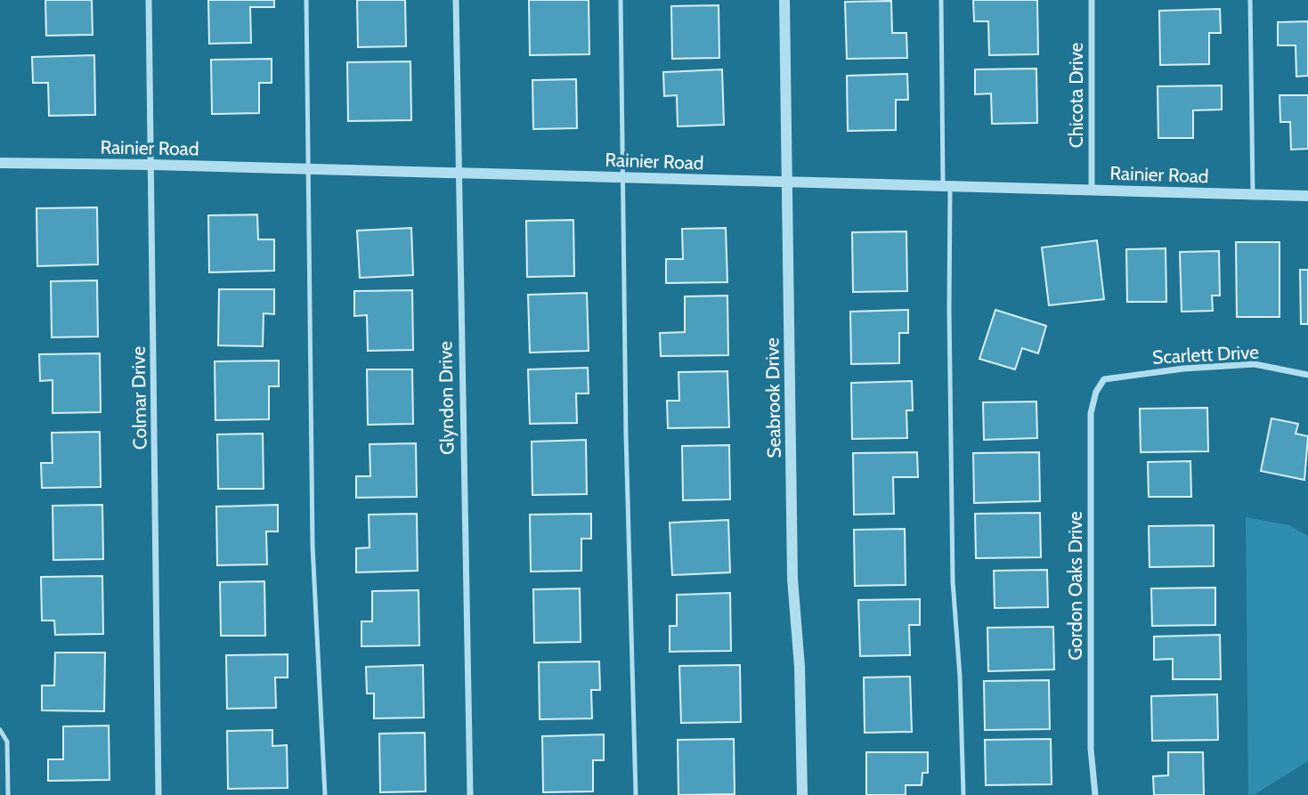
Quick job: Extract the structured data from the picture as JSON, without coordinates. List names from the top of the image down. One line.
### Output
{"streets":{"street":["Chicota Drive","Rainier Road","Scarlett Drive","Colmar Drive","Glyndon Drive","Seabrook Drive","Gordon Oaks Drive"]},"crossings":[["Chicota Drive","Rainier Road"],["Rainier Road","Colmar Drive"],["Rainier Road","Glyndon Drive"],["Rainier Road","Seabrook Drive"],["Scarlett Drive","Gordon Oaks Drive"]]}
